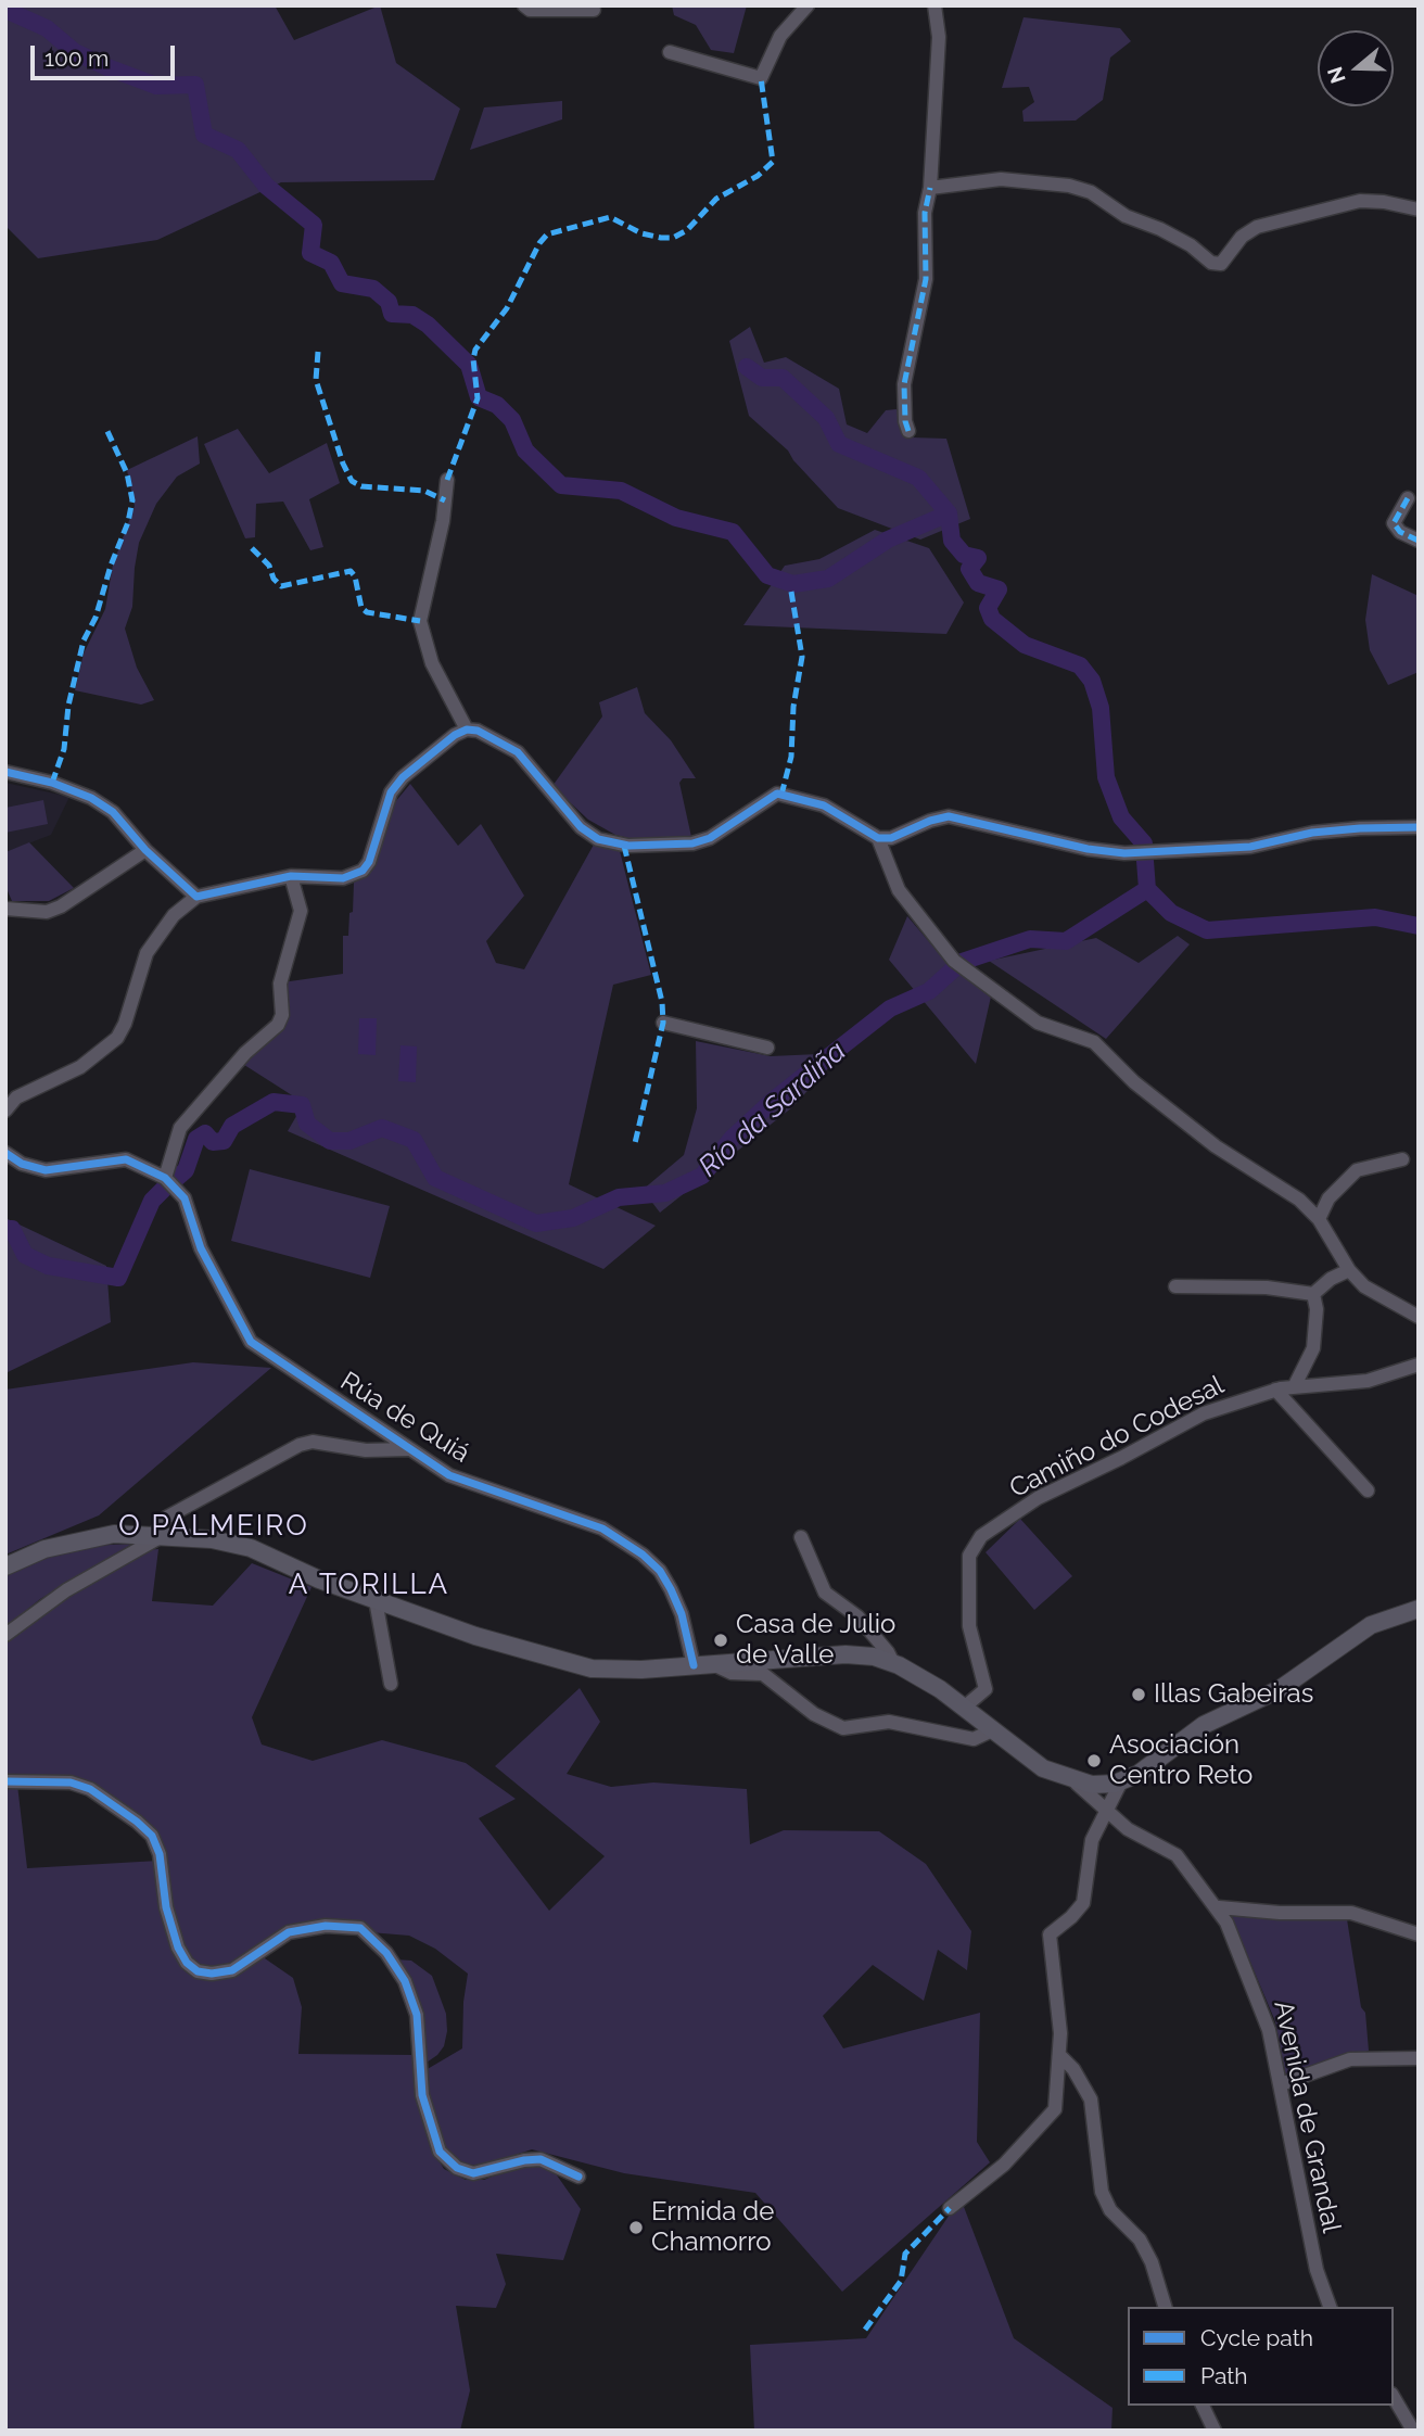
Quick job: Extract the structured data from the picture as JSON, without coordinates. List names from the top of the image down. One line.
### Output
{"streets":{"street":["Rúa de Quiá","Camiño do Codesal","Avenida de Grandal"]},"districts":["O PALMEIRO","A TORILLA"],"water":["Río da Sardiña"],"places":["Casa de Julio de Valle","Illas Gabeiras","Asociación Centro Reto","Ermida de Chamorro"],"legend":["Cycle path","Path"],"scale_bar":"100 m","north":"left"}
